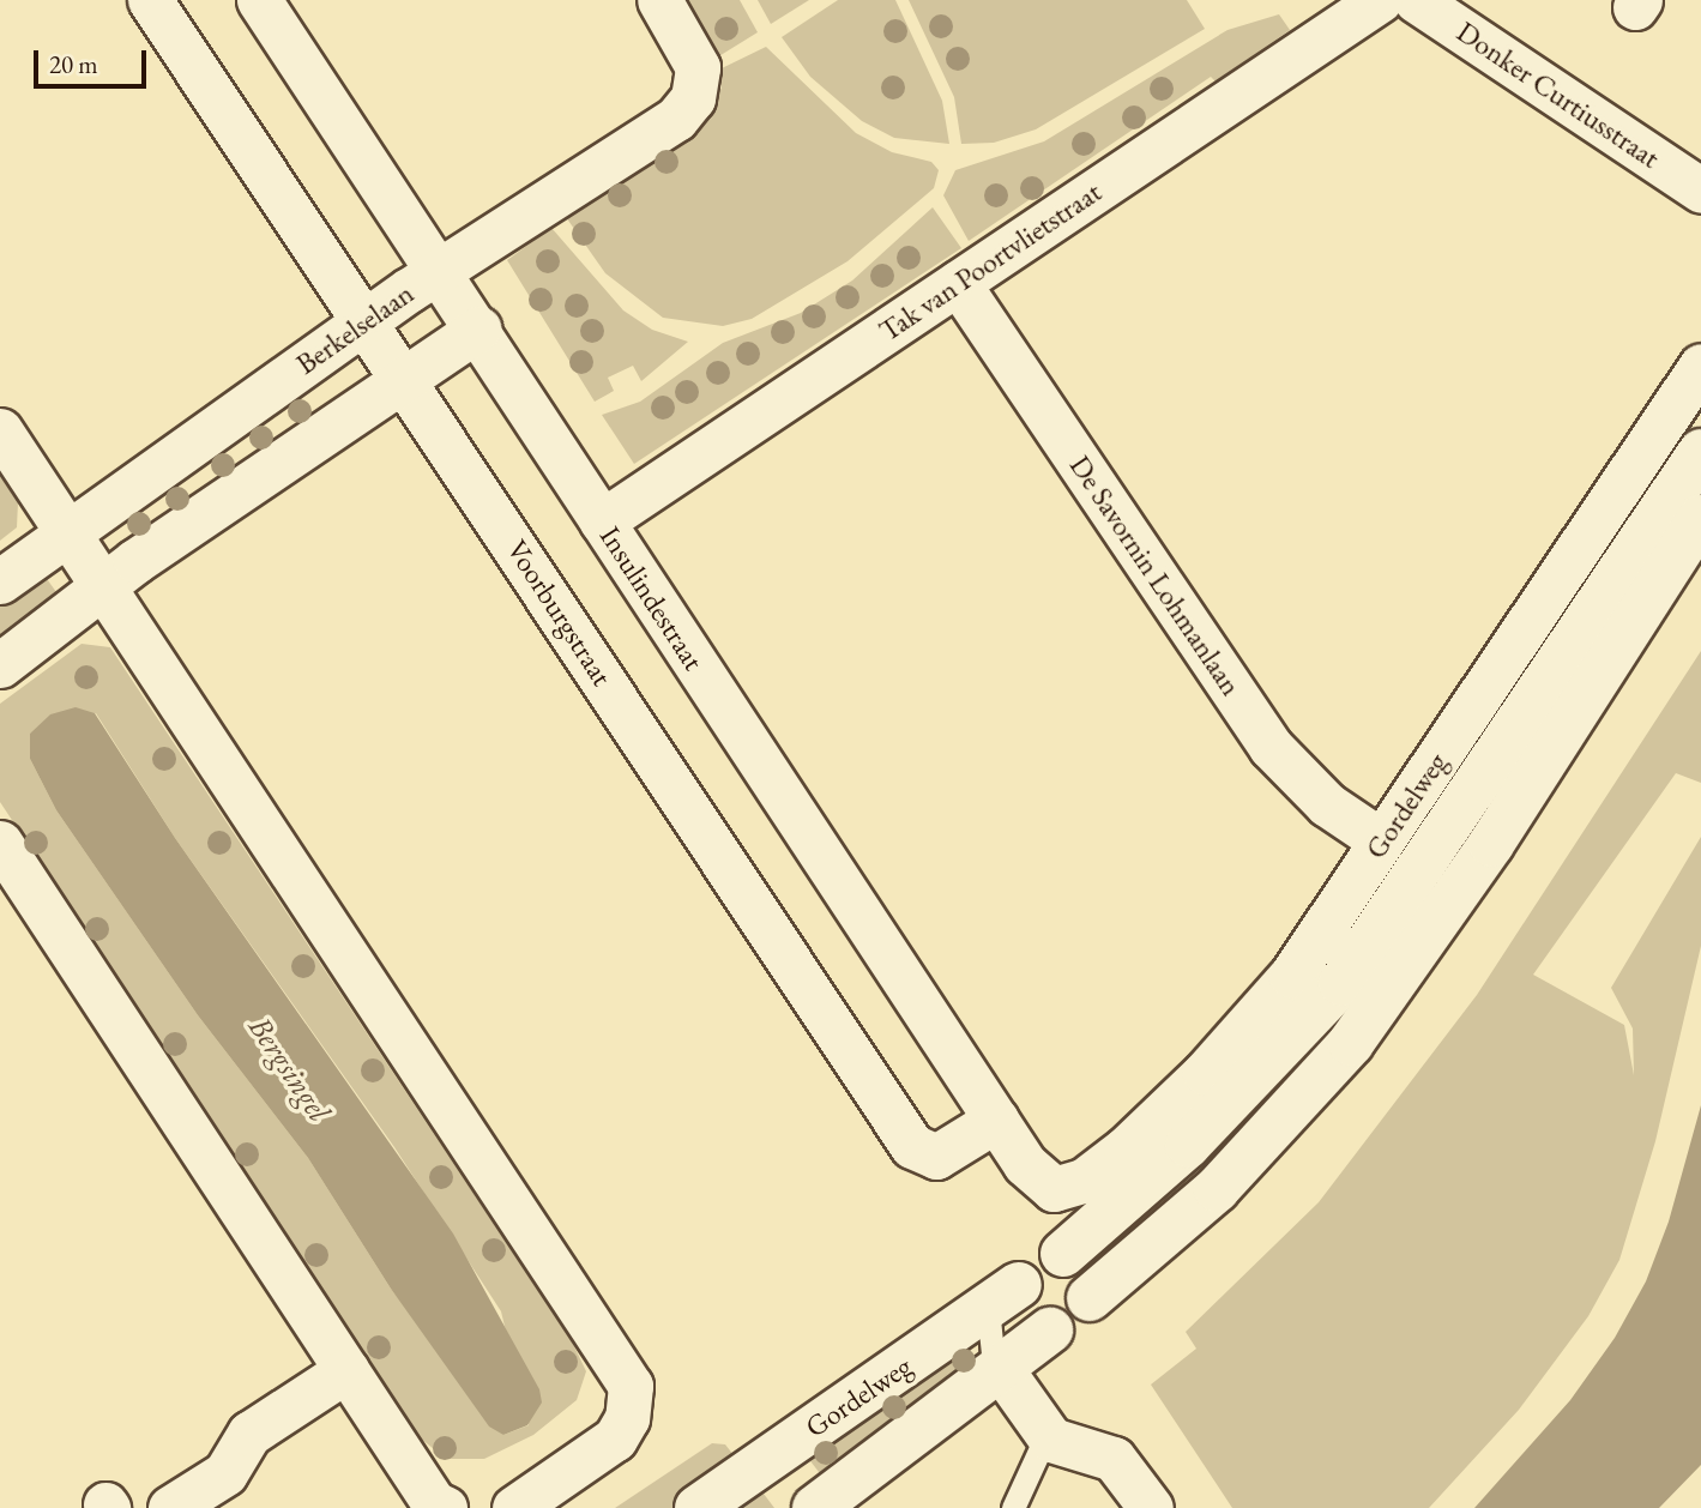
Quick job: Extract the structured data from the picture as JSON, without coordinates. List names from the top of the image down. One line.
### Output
{"streets":{"main road":["Gordelweg"],"street":["Donker Curtiusstraat","Tak van Poortvlietstraat","Berkelselaan","De Savornin Lohmanlaan","Insulindestraat","Voorburgstraat"]},"crossings":[["Tak van Poortvlietstraat","De Savornin Lohmanlaan"],["Tak van Poortvlietstraat","Insulindestraat"],["Berkelselaan","Insulindestraat"],["Berkelselaan","Voorburgstraat"],["De Savornin Lohmanlaan","Gordelweg"],["Insulindestraat","Voorburgstraat"],["Insulindestraat","Gordelweg"]],"water":["Bergsingel"],"scale_bar":"20 m"}
